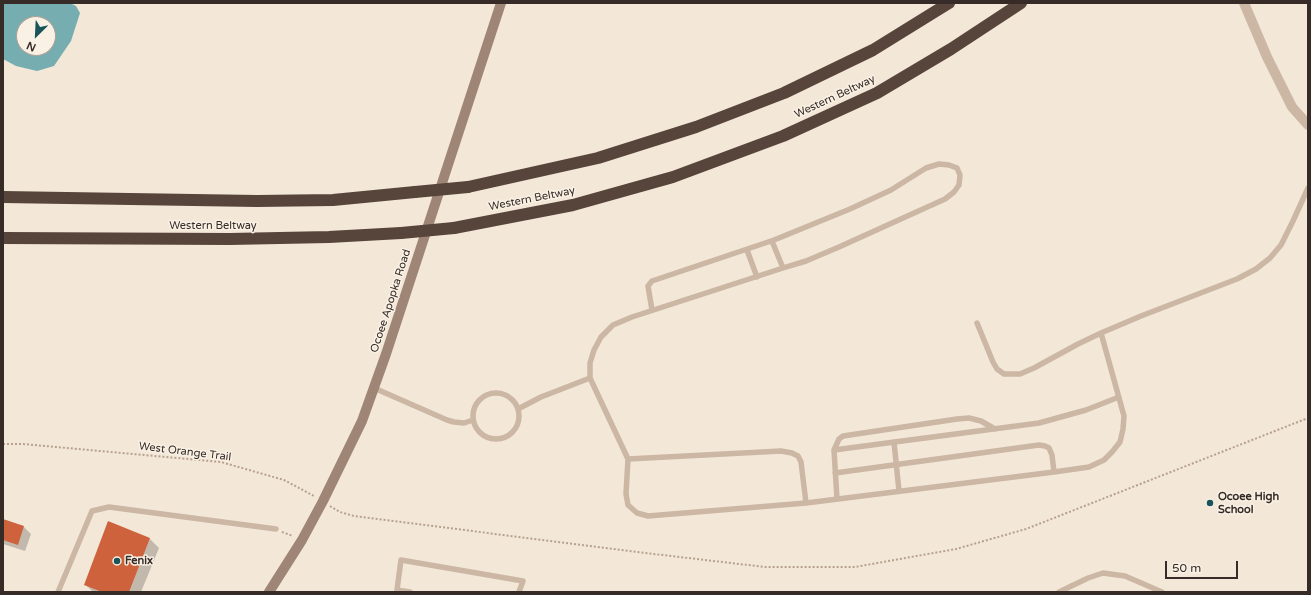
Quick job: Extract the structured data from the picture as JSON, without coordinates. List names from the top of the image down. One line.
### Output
{"streets":{"highway":["Western Beltway"],"main road":["Ocoee Apopka Road"],"path":["West Orange Trail"]},"crossings":[["Ocoee Apopka Road","West Orange Trail"]],"places":["Ocoee High School","Fenix"],"scale_bar":"50 m","north":"bottom left"}
